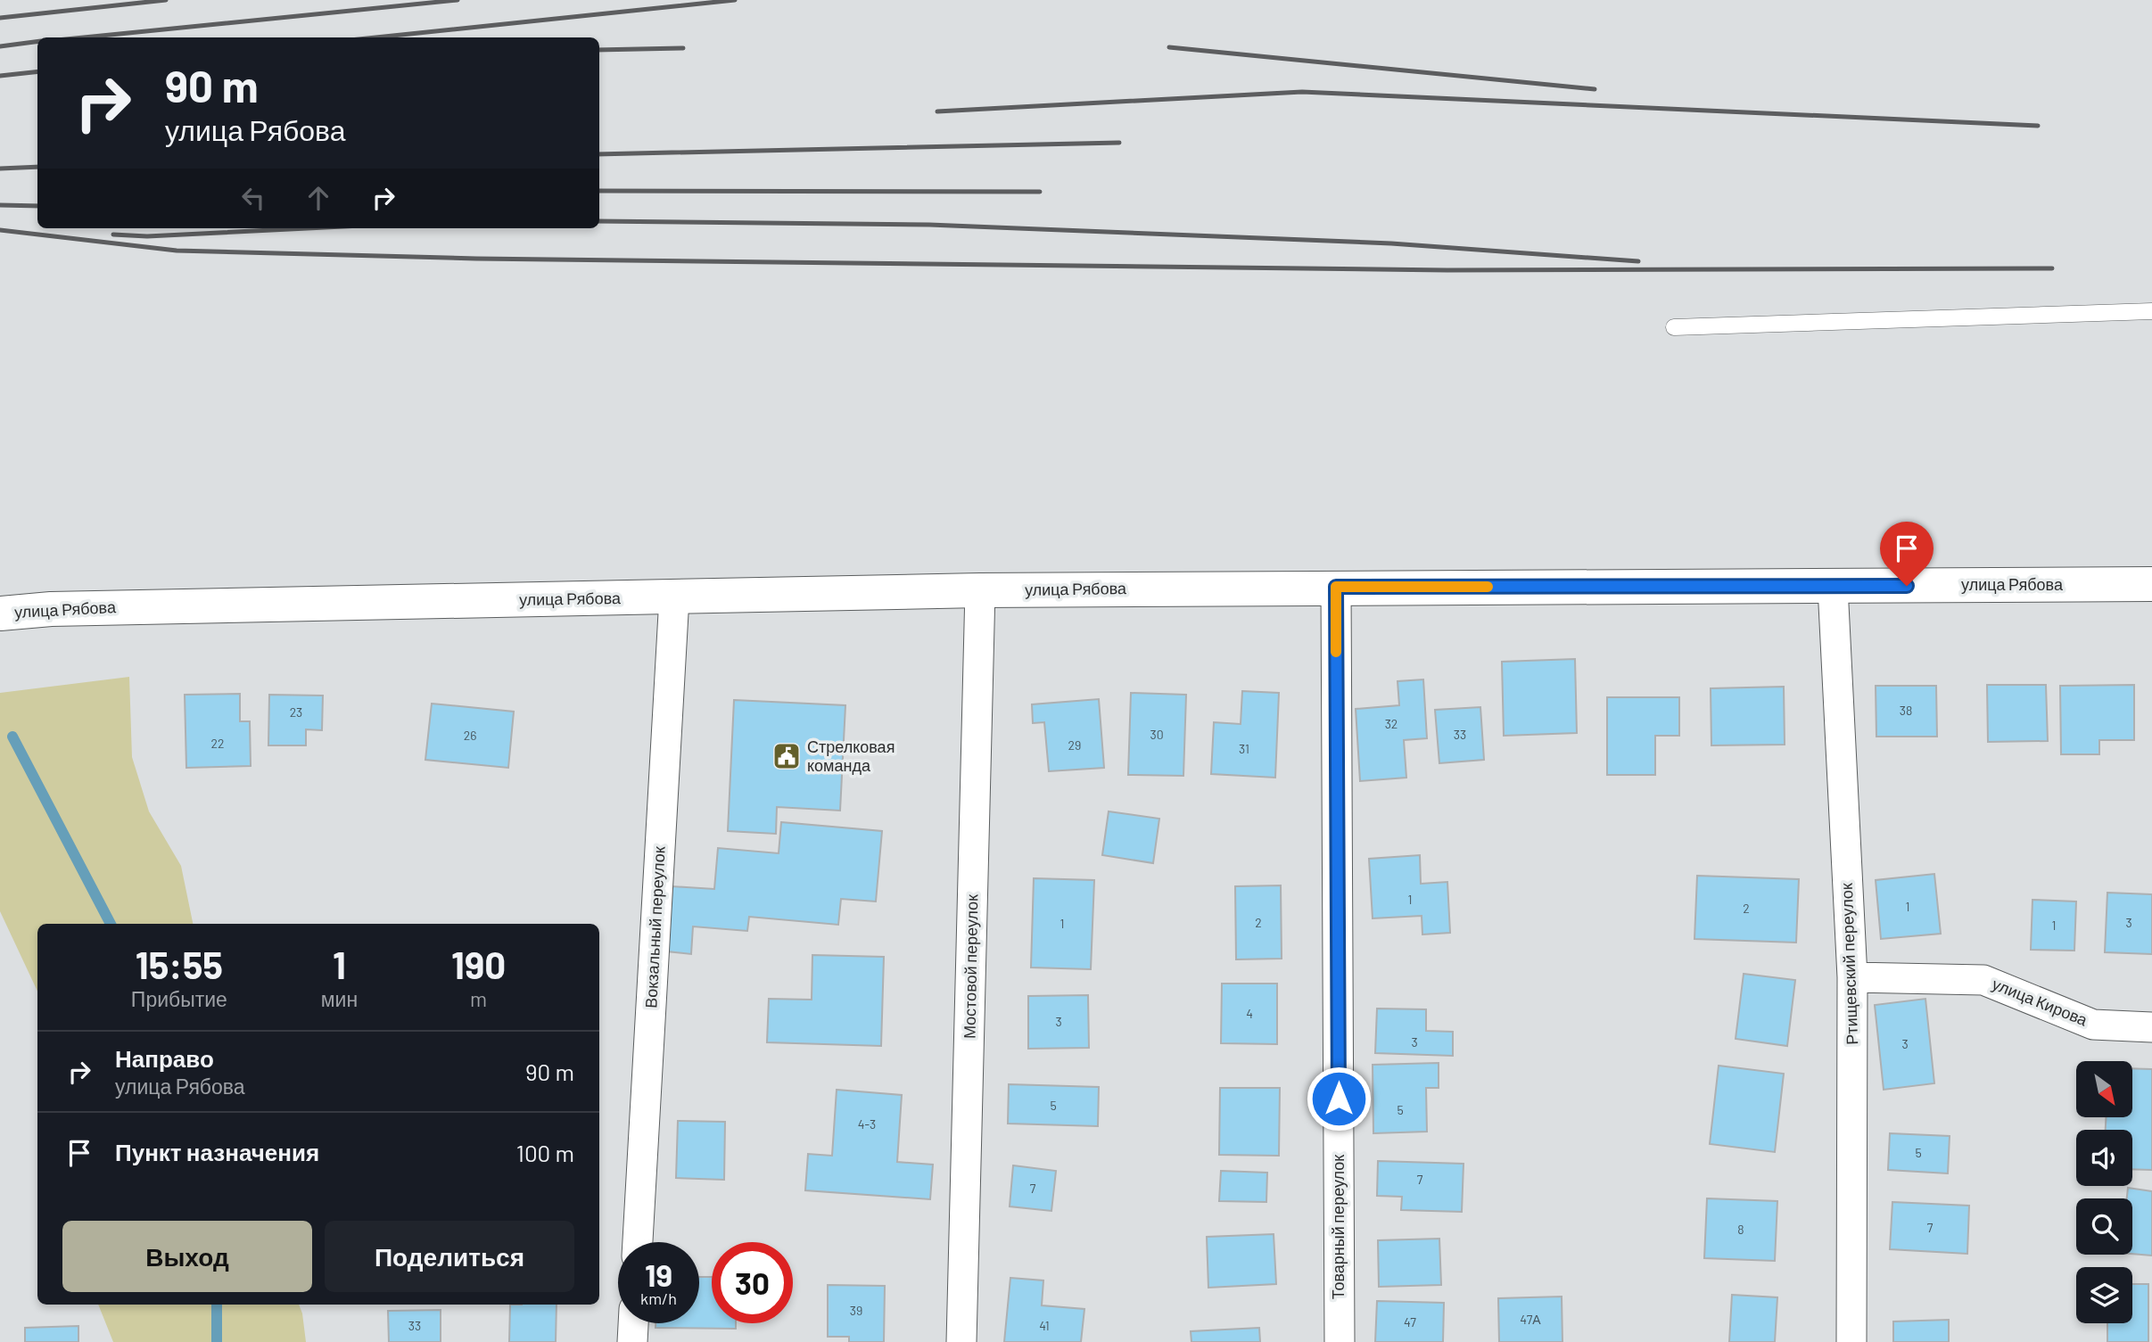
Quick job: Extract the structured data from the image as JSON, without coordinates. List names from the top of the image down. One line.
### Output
{"streets":{"street":["улица Рябова","Вокзальный переулок","Ртищевский переулок","Мостовой переулок","улица Кирова","Товарный переулок"]},"crossings":[["улица Рябова","Вокзальный переулок"],["улица Рябова","Ртищевский переулок"],["улица Рябова","Мостовой переулок"],["улица Рябова","Товарный переулок"],["Ртищевский переулок","улица Кирова"]],"places":{"public building":["Стрелковая команда"]},"house_numbers":["38","23","32","30","33","26","22","29","31","1","1","2","2","3","1","1","4","3","3","3","5","5","4-3","5","7","7","7","8","39","47А","47","33","41"],"north":"bottom right","page":{"turn":["90 m","улица Рябова"],"eta":["15:55","Прибытие","1","мин","190","m"],"list":[{"name":"Направо","note":"улица Рябова","value":"90 m"},{"name":"Пункт назначения","value":"100 m"}],"buttons":["Выход","Поделиться"],"speed":"19 km/h","limit":"30"}}
